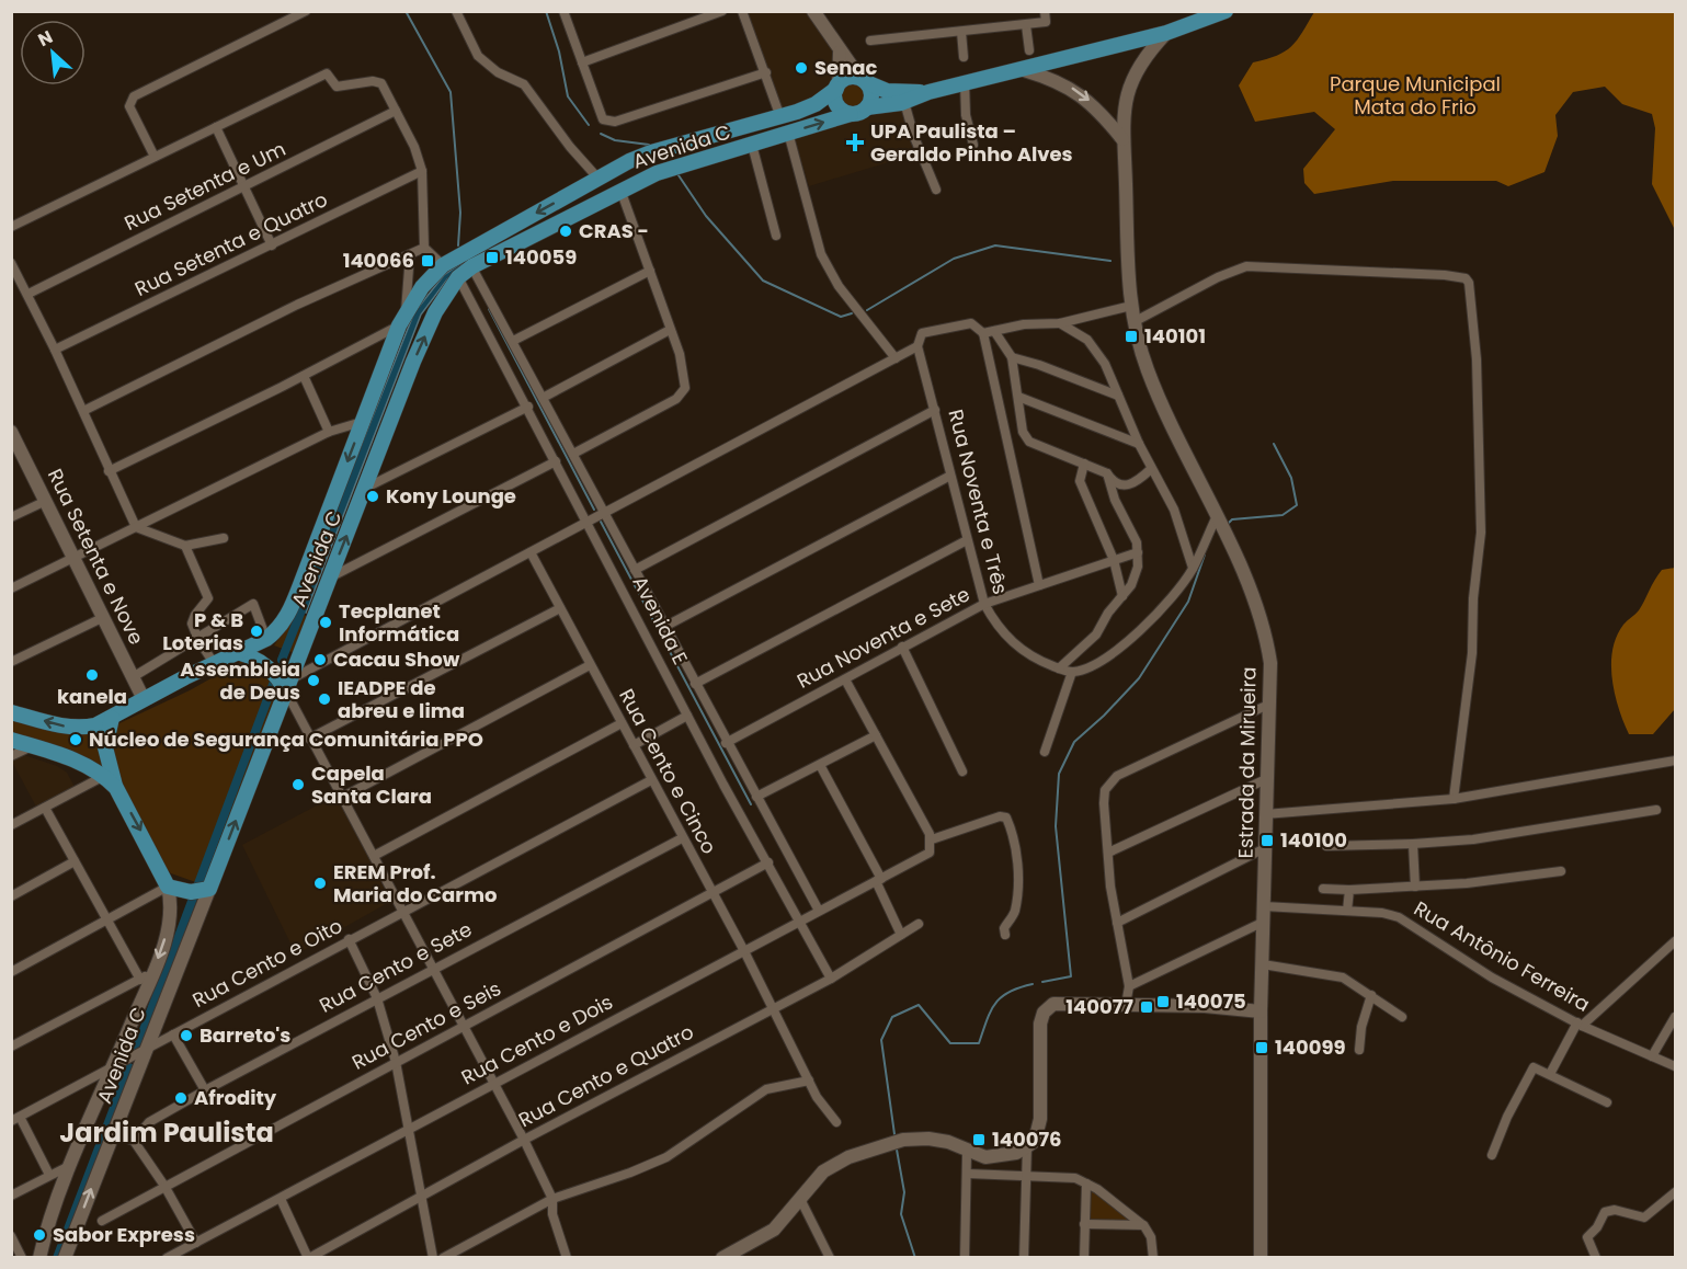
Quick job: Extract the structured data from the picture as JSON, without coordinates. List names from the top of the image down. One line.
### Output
{"streets":{"main road":["Avenida C","Rua Setenta e Nove","Estrada da Mirueira"],"street":["Rua Setenta e Um","Rua Setenta e Quatro","Rua Noventa e Três","Avenida E","Rua Noventa e Sete","Rua Cento e Cinco","Rua Antônio Ferreira","Rua Cento e Oito","Rua Cento e Sete","Rua Cento e Seis","Rua Cento e Dois","Rua Cento e Quatro"]},"crossings":[["Avenida C","Avenida E"],["Avenida C","Rua Cento e Oito"],["Rua Noventa e Três","Rua Noventa e Sete"],["Avenida E","Rua Noventa e Sete"],["Avenida E","Rua Cento e Seis"],["Avenida E","Rua Cento e Dois"],["Avenida E","Rua Cento e Quatro"],["Estrada da Mirueira","Rua Antônio Ferreira"],["Rua Cento e Cinco","Rua Cento e Oito"],["Rua Cento e Cinco","Rua Cento e Sete"],["Rua Cento e Cinco","Rua Cento e Seis"],["Rua Cento e Cinco","Rua Cento e Dois"],["Rua Cento e Cinco","Rua Cento e Quatro"]],"districts":["Jardim Paulista"],"parks":["Parque Municipal Mata do Frio"],"places":{"other":["Senac","CRAS -","Kony Lounge","Tecplanet Informática","P & B Loterias","Cacau Show","kanela","Assembleia de Deus","IEADPE de abreu e lima","Núcleo de Segurança Comunitária PPO","Capela Santa Clara","EREM Prof. Maria do Carmo","Barreto's","Afrodity","Sabor Express"],"health":["UPA Paulista – Geraldo Pinho Alves"],"transit":["140059","140066","140101","140100","140075","140077","140099","140076"]},"north":"top left"}
